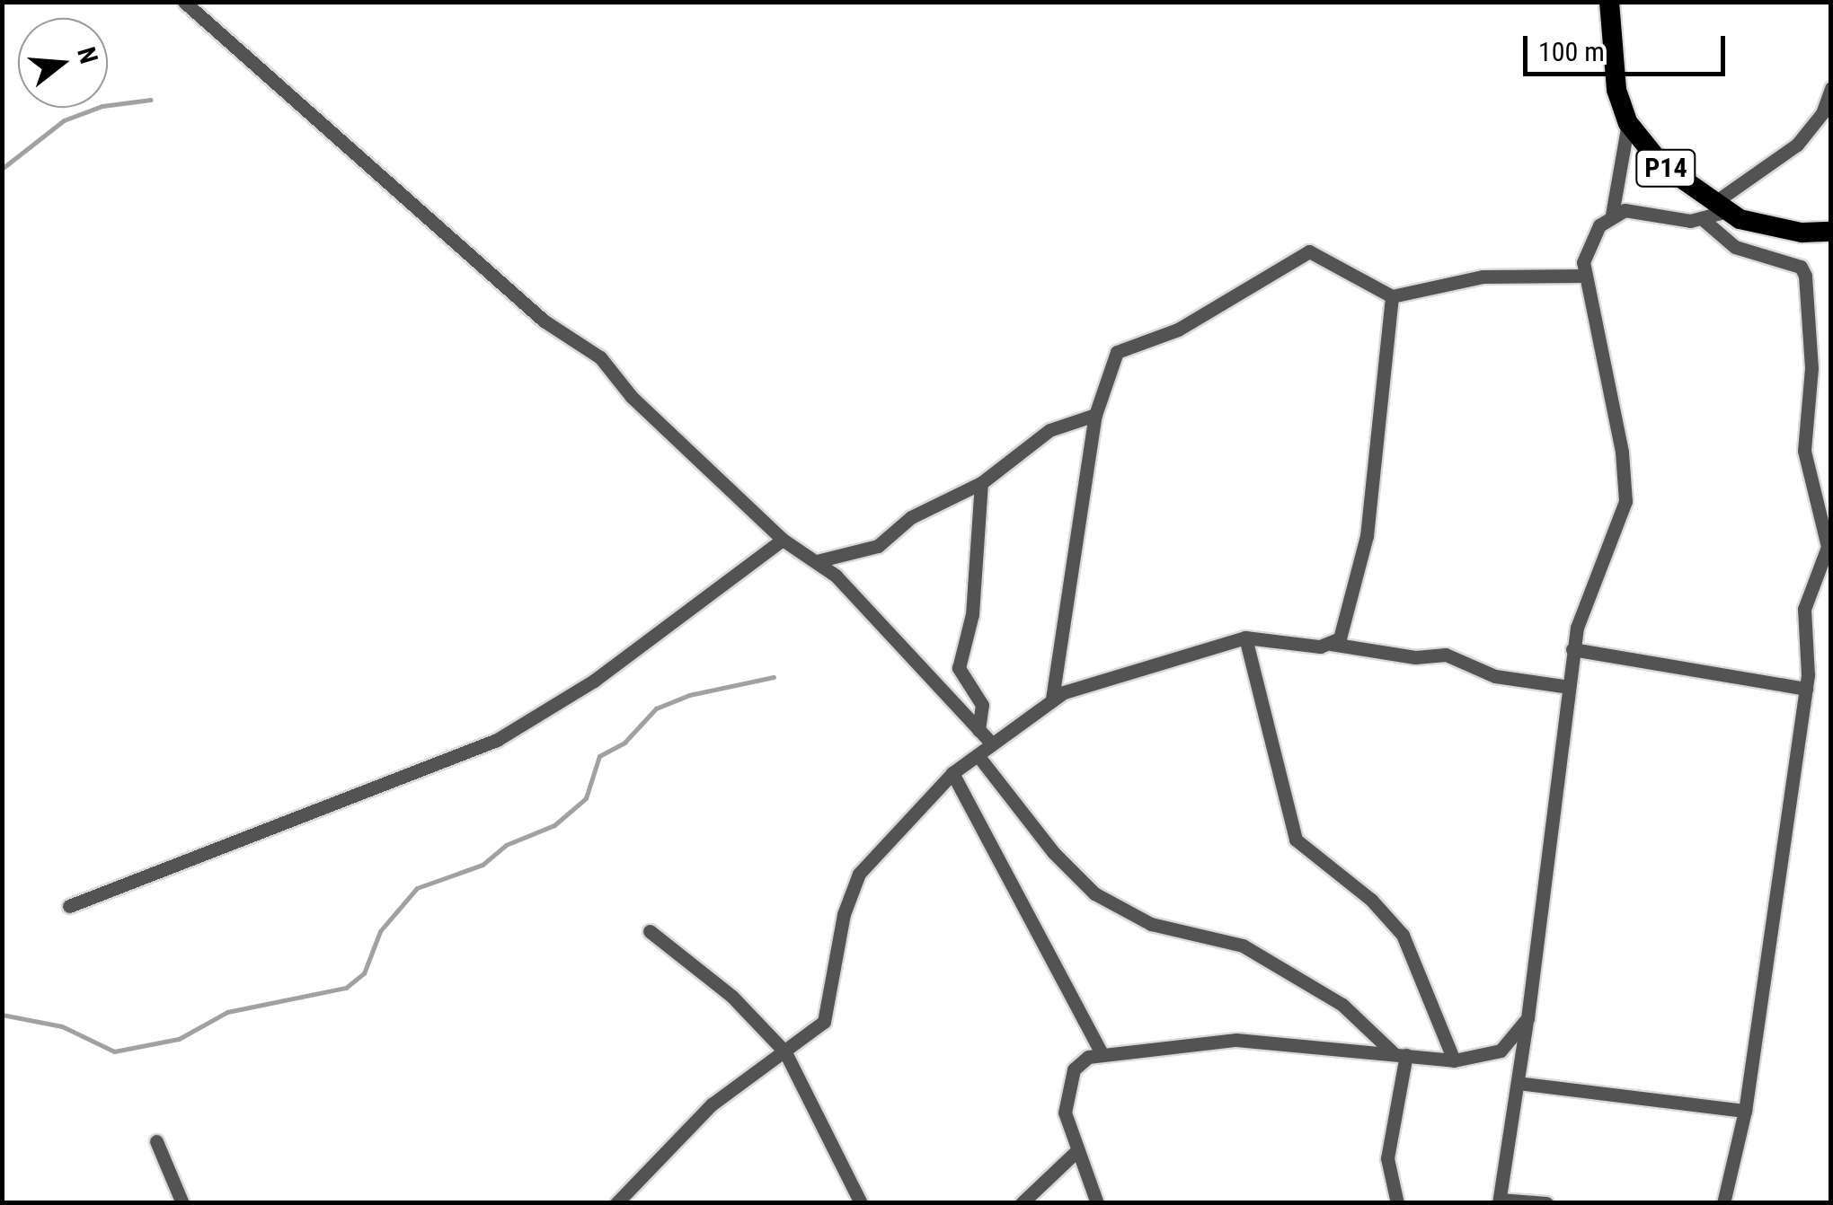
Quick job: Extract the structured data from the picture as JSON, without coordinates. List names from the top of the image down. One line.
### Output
{"streets":{"main road":["P14"]},"scale_bar":"100 m","north":"right"}
